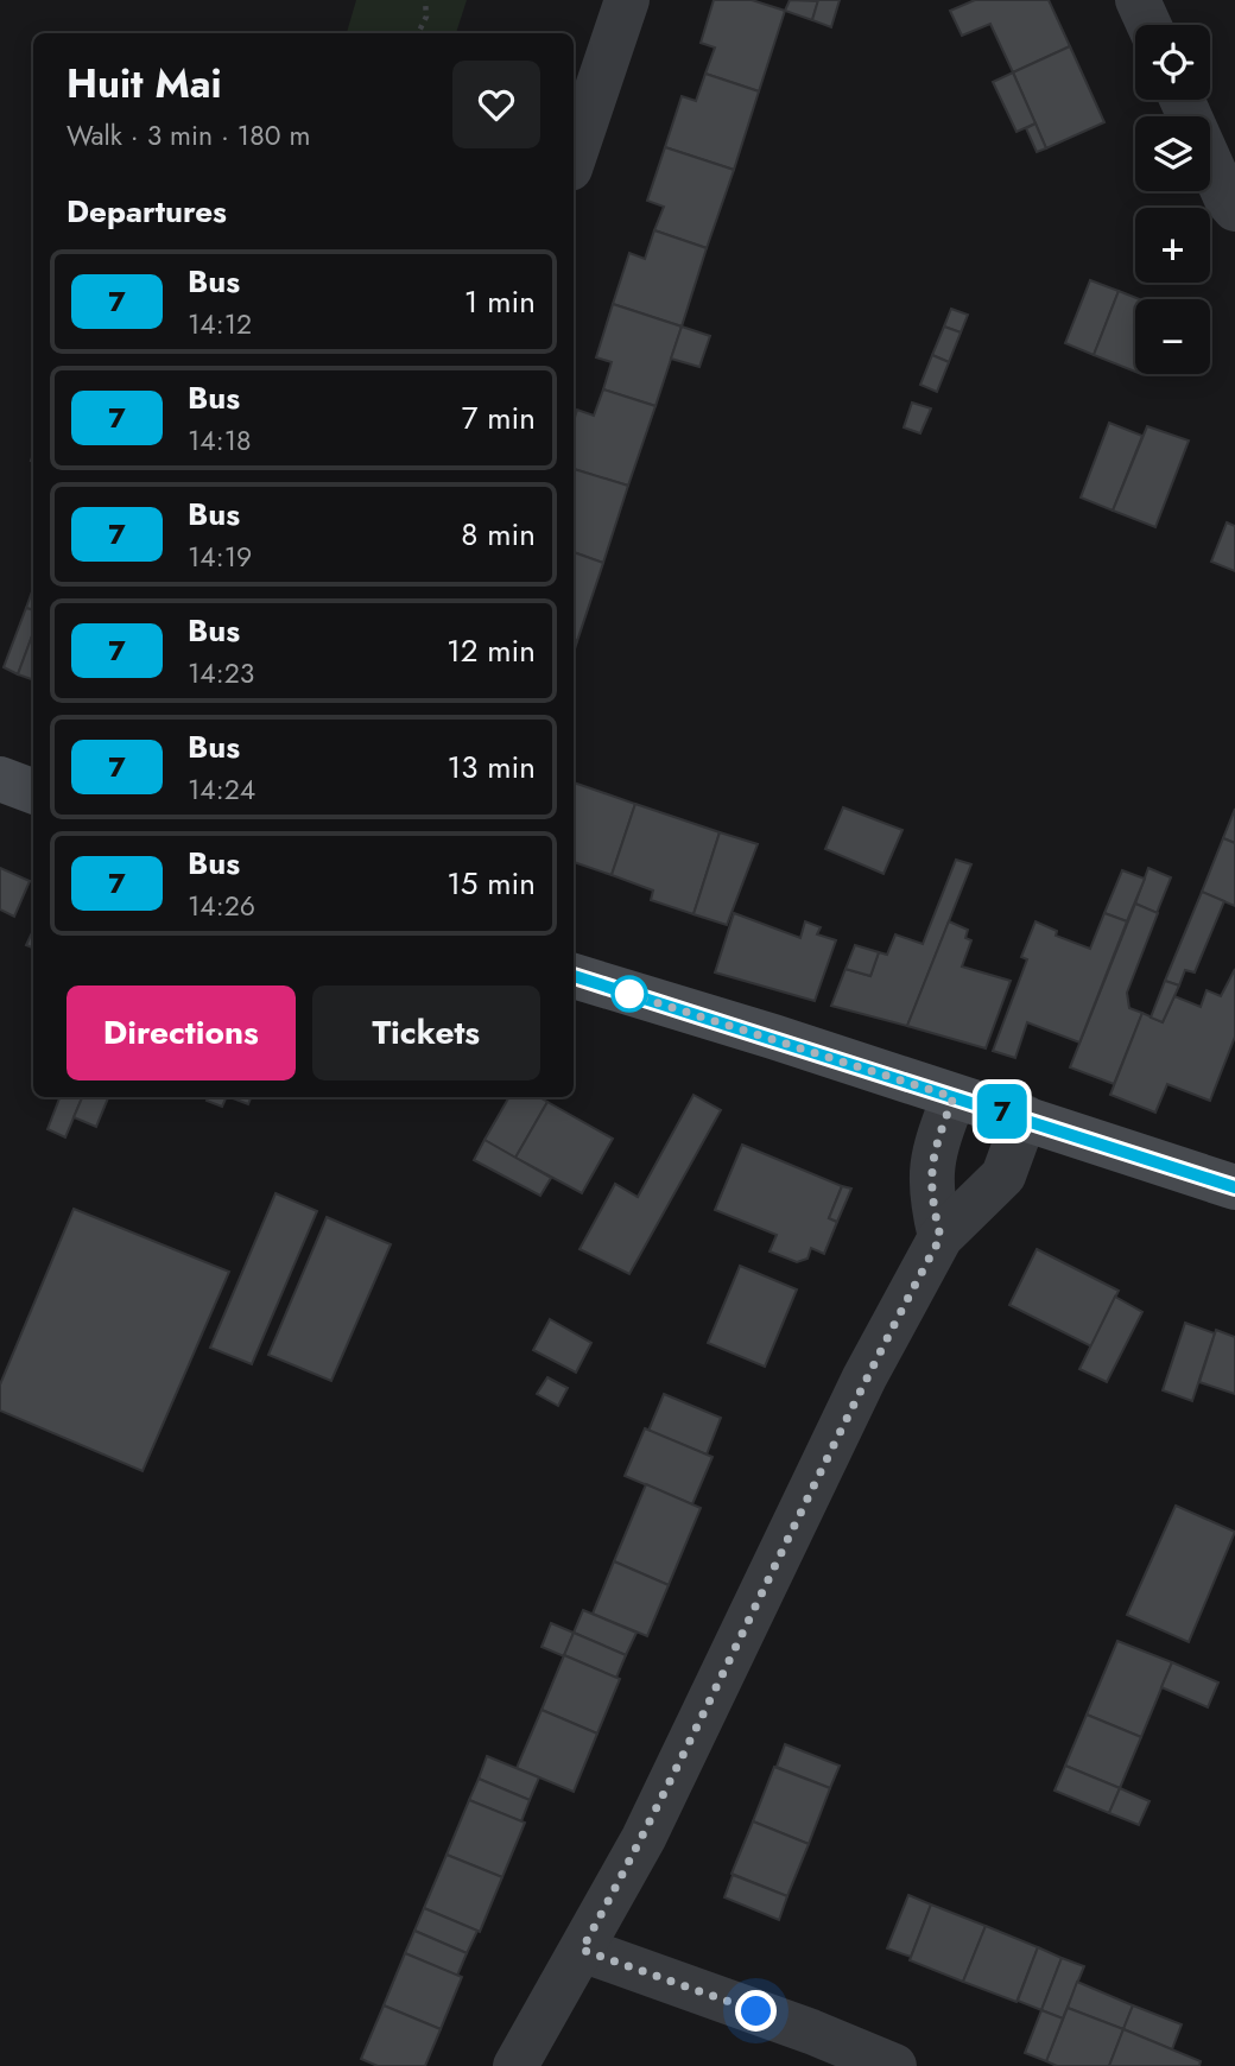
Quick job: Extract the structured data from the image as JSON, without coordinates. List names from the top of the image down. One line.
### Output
{"lines":["bus line 7"],"page":{"on_map":"7","map_buttons":["+","−"],"heading":[["Huit Mai","Walk · 3 min · 180 m"],"Departures"],"list":[{"mark":"7","name":"Bus","note":"14:12","value":"1 min"},{"mark":"7","name":"Bus","note":"14:18","value":"7 min"},{"mark":"7","name":"Bus","note":"14:19","value":"8 min"},{"mark":"7","name":"Bus","note":"14:23","value":"12 min"},{"mark":"7","name":"Bus","note":"14:24","value":"13 min"},{"mark":"7","name":"Bus","note":"14:26","value":"15 min"}],"buttons":["Directions","Tickets"]}}
